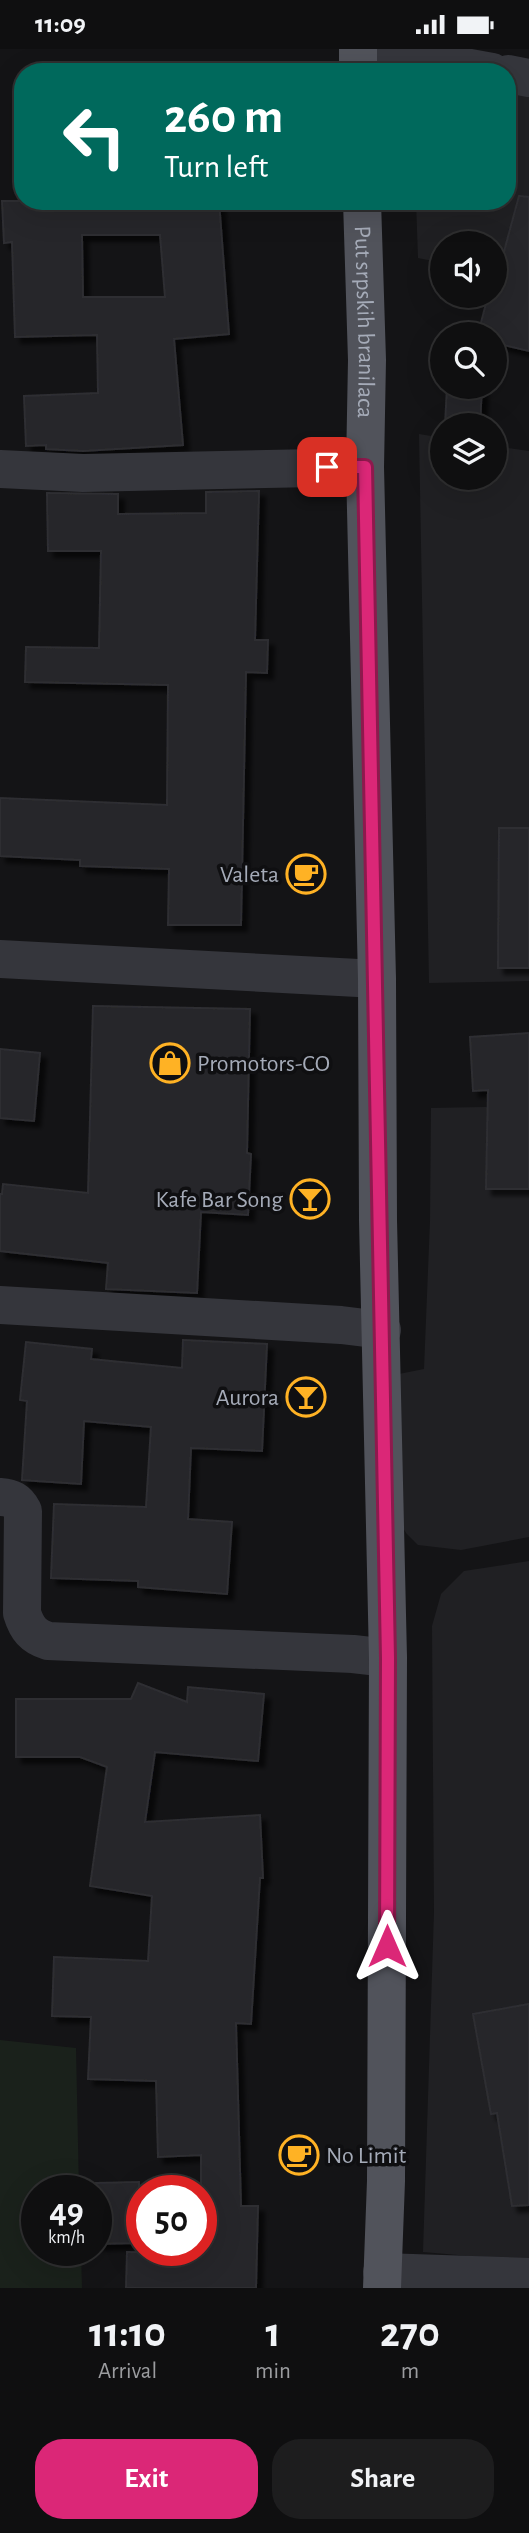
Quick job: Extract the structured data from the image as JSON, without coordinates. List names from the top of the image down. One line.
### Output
{"streets":{"main road":["Put srpskih branilaca"]},"places":{"cafe":["Valeta","No Limit"],"shop":["Promotors-CO"],"bar":["Kafe Bar Song","Aurora"]},"page":{"status":"11:09","turn":["260 m","Turn left"],"speed":"49 km/h","limit":"50","eta":["11:10","Arrival","1","min","270","m"],"buttons":["Exit","Share"]}}
